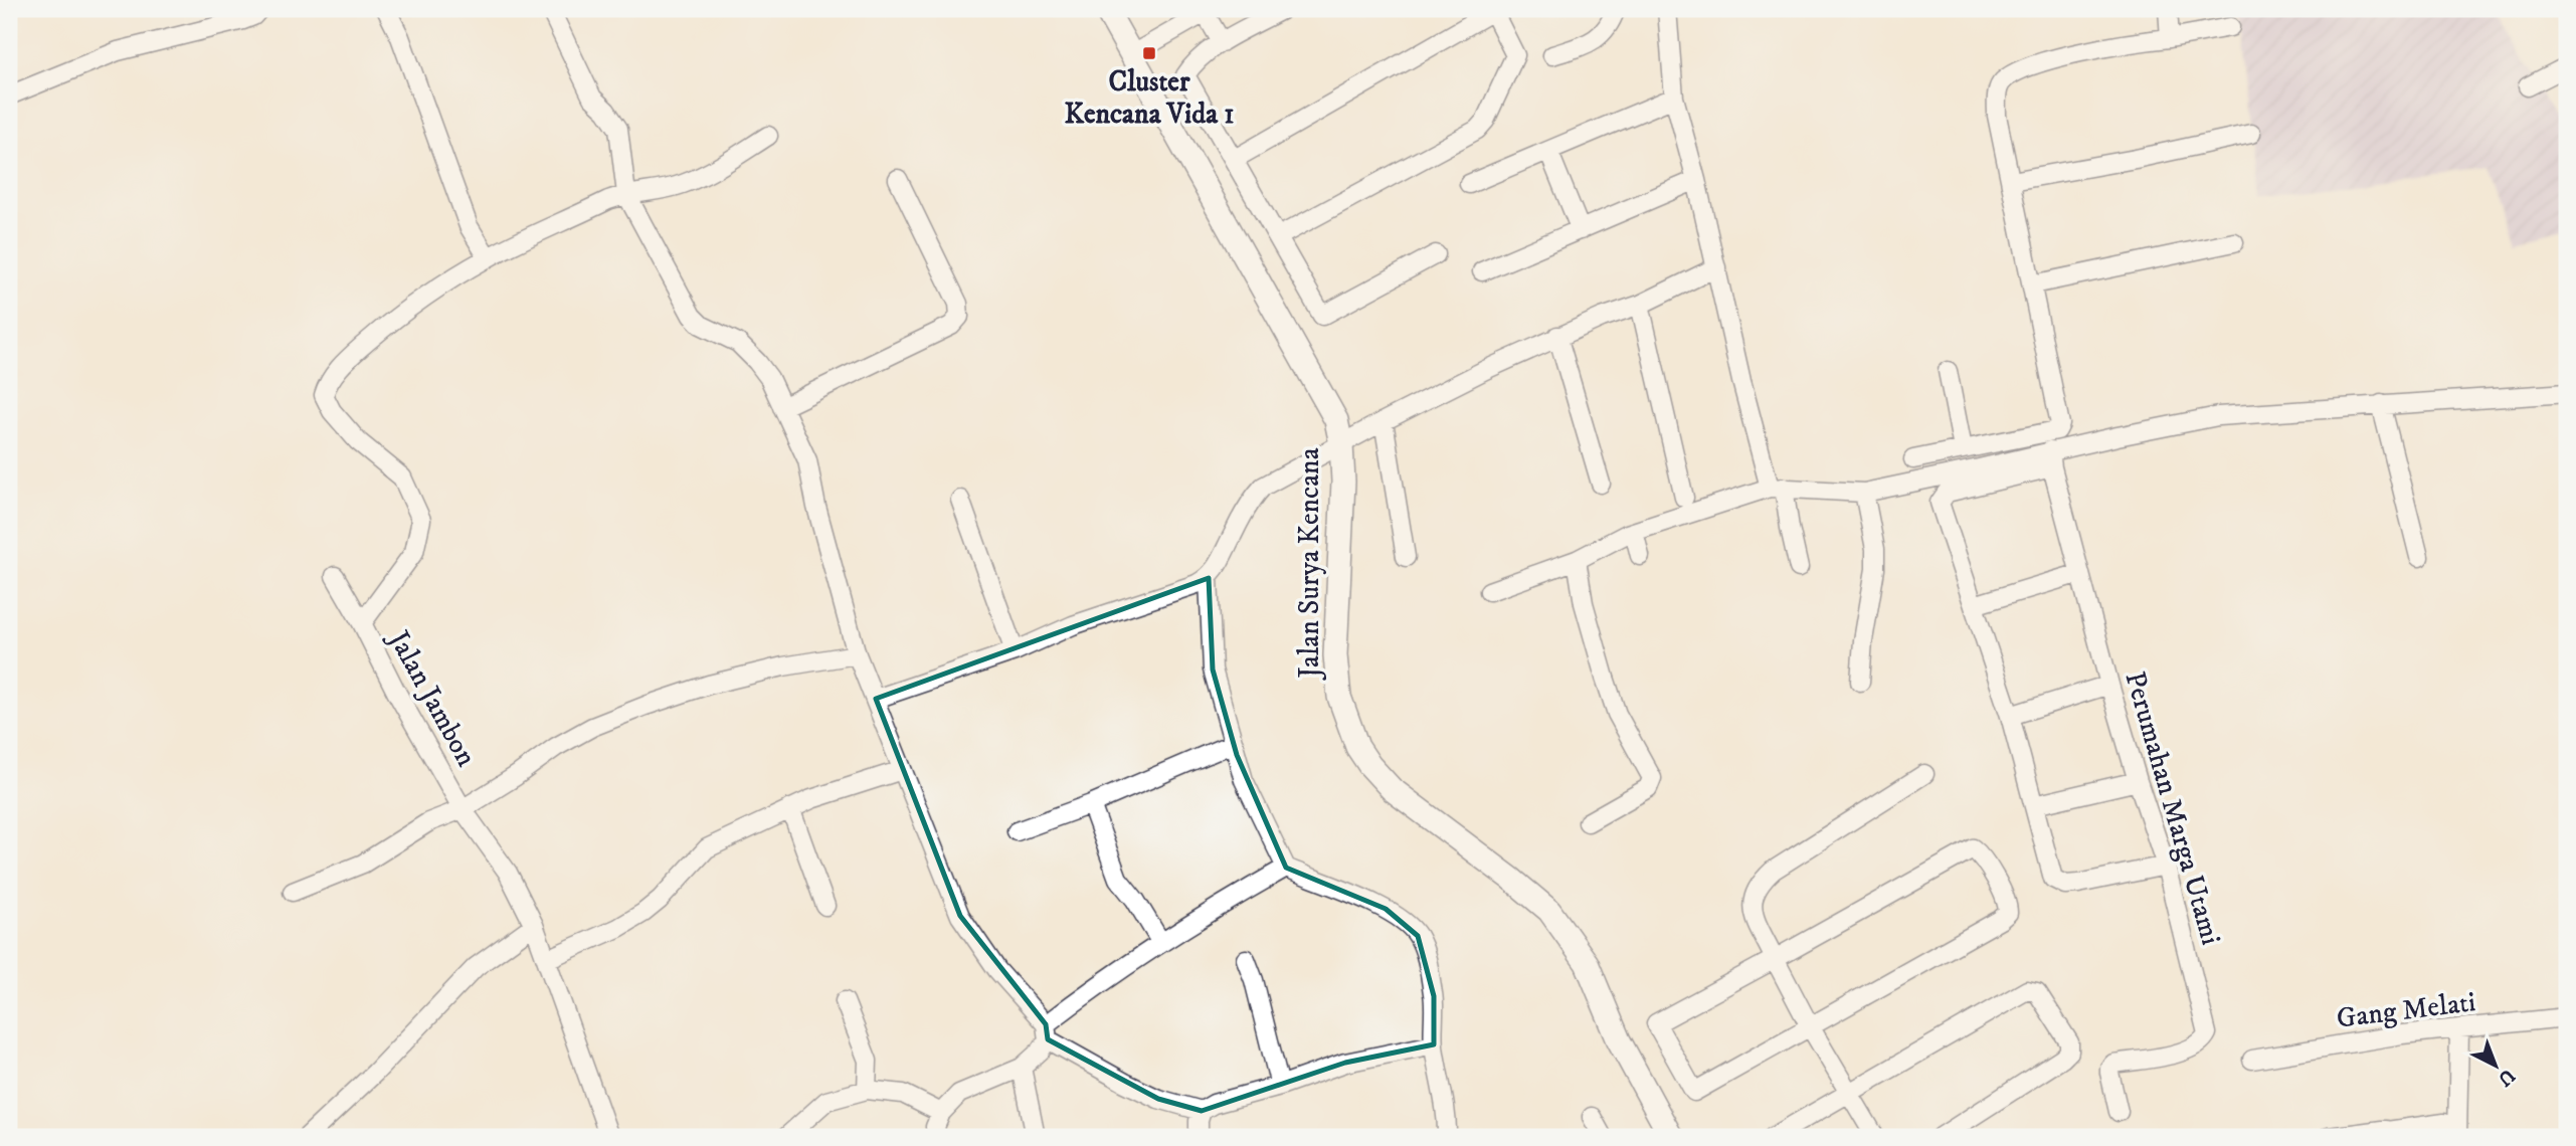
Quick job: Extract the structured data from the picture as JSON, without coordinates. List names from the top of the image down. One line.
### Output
{"streets":{"street":["Jalan Surya Kencana","Jalan Jambon","Perumahan Marga Utami","Gang Melati"]},"places":{"transit":["Cluster Kencana Vida 1"]},"north":"bottom right"}
